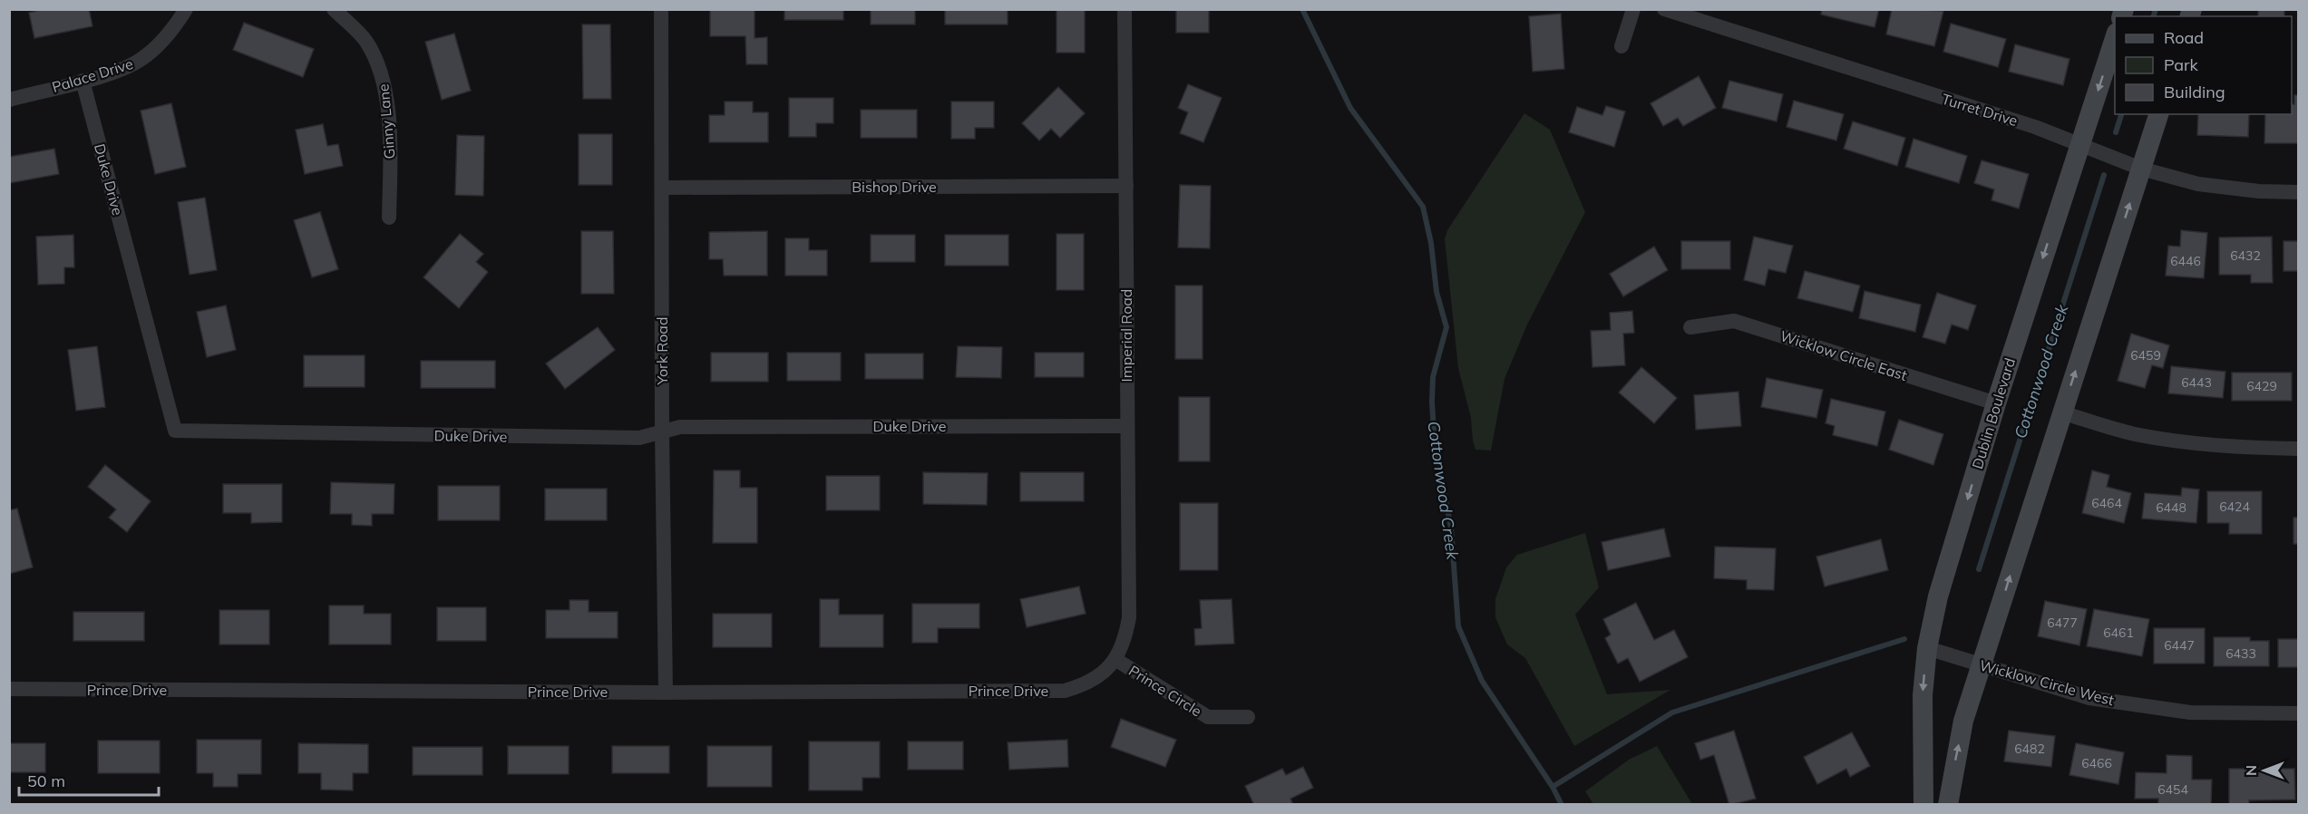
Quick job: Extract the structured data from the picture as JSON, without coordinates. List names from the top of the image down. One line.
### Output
{"streets":{"main road":["Dublin Boulevard"],"street":["Palace Drive","Turret Drive","Ginny Lane","Duke Drive","Bishop Drive","Imperial Road","York Road","Wicklow Circle East","Wicklow Circle West","Prince Drive","Prince Circle"]},"crossings":[["Palace Drive","Duke Drive"],["Turret Drive","Dublin Boulevard"],["Duke Drive","Imperial Road"],["Duke Drive","York Road"],["Bishop Drive","Imperial Road"],["Bishop Drive","York Road"],["Imperial Road","Prince Drive"],["Imperial Road","Prince Circle"],["York Road","Prince Drive"],["Wicklow Circle East","Dublin Boulevard"],["Dublin Boulevard","Wicklow Circle West"],["Prince Drive","Prince Circle"]],"water":["Cottonwood Creek"],"house_numbers":["6432","6446","6459","6443","6429","6464","6424","6448","6477","6461","6447","6433","6482","6466","6454"],"legend":["Road","Park","Building"],"scale_bar":"50 m","north":"left"}
